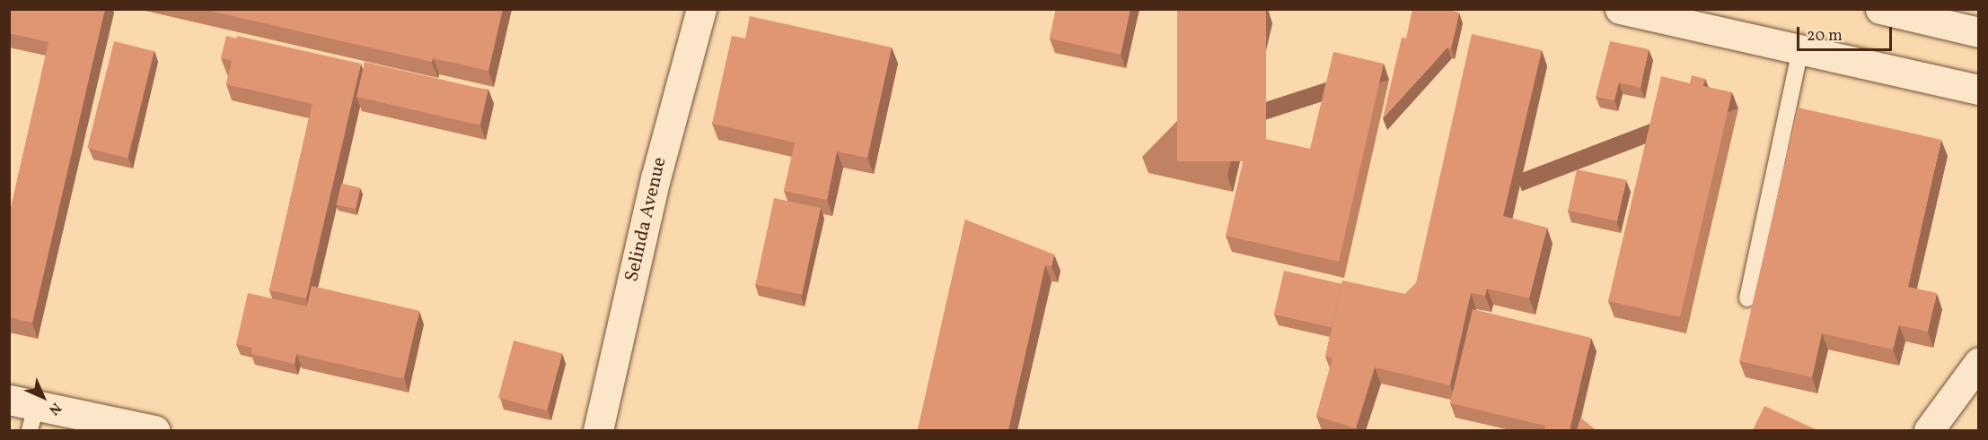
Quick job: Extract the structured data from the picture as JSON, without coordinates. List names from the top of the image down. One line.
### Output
{"streets":{"street":["Selinda Avenue"]},"scale_bar":"20 m","north":"bottom right"}
